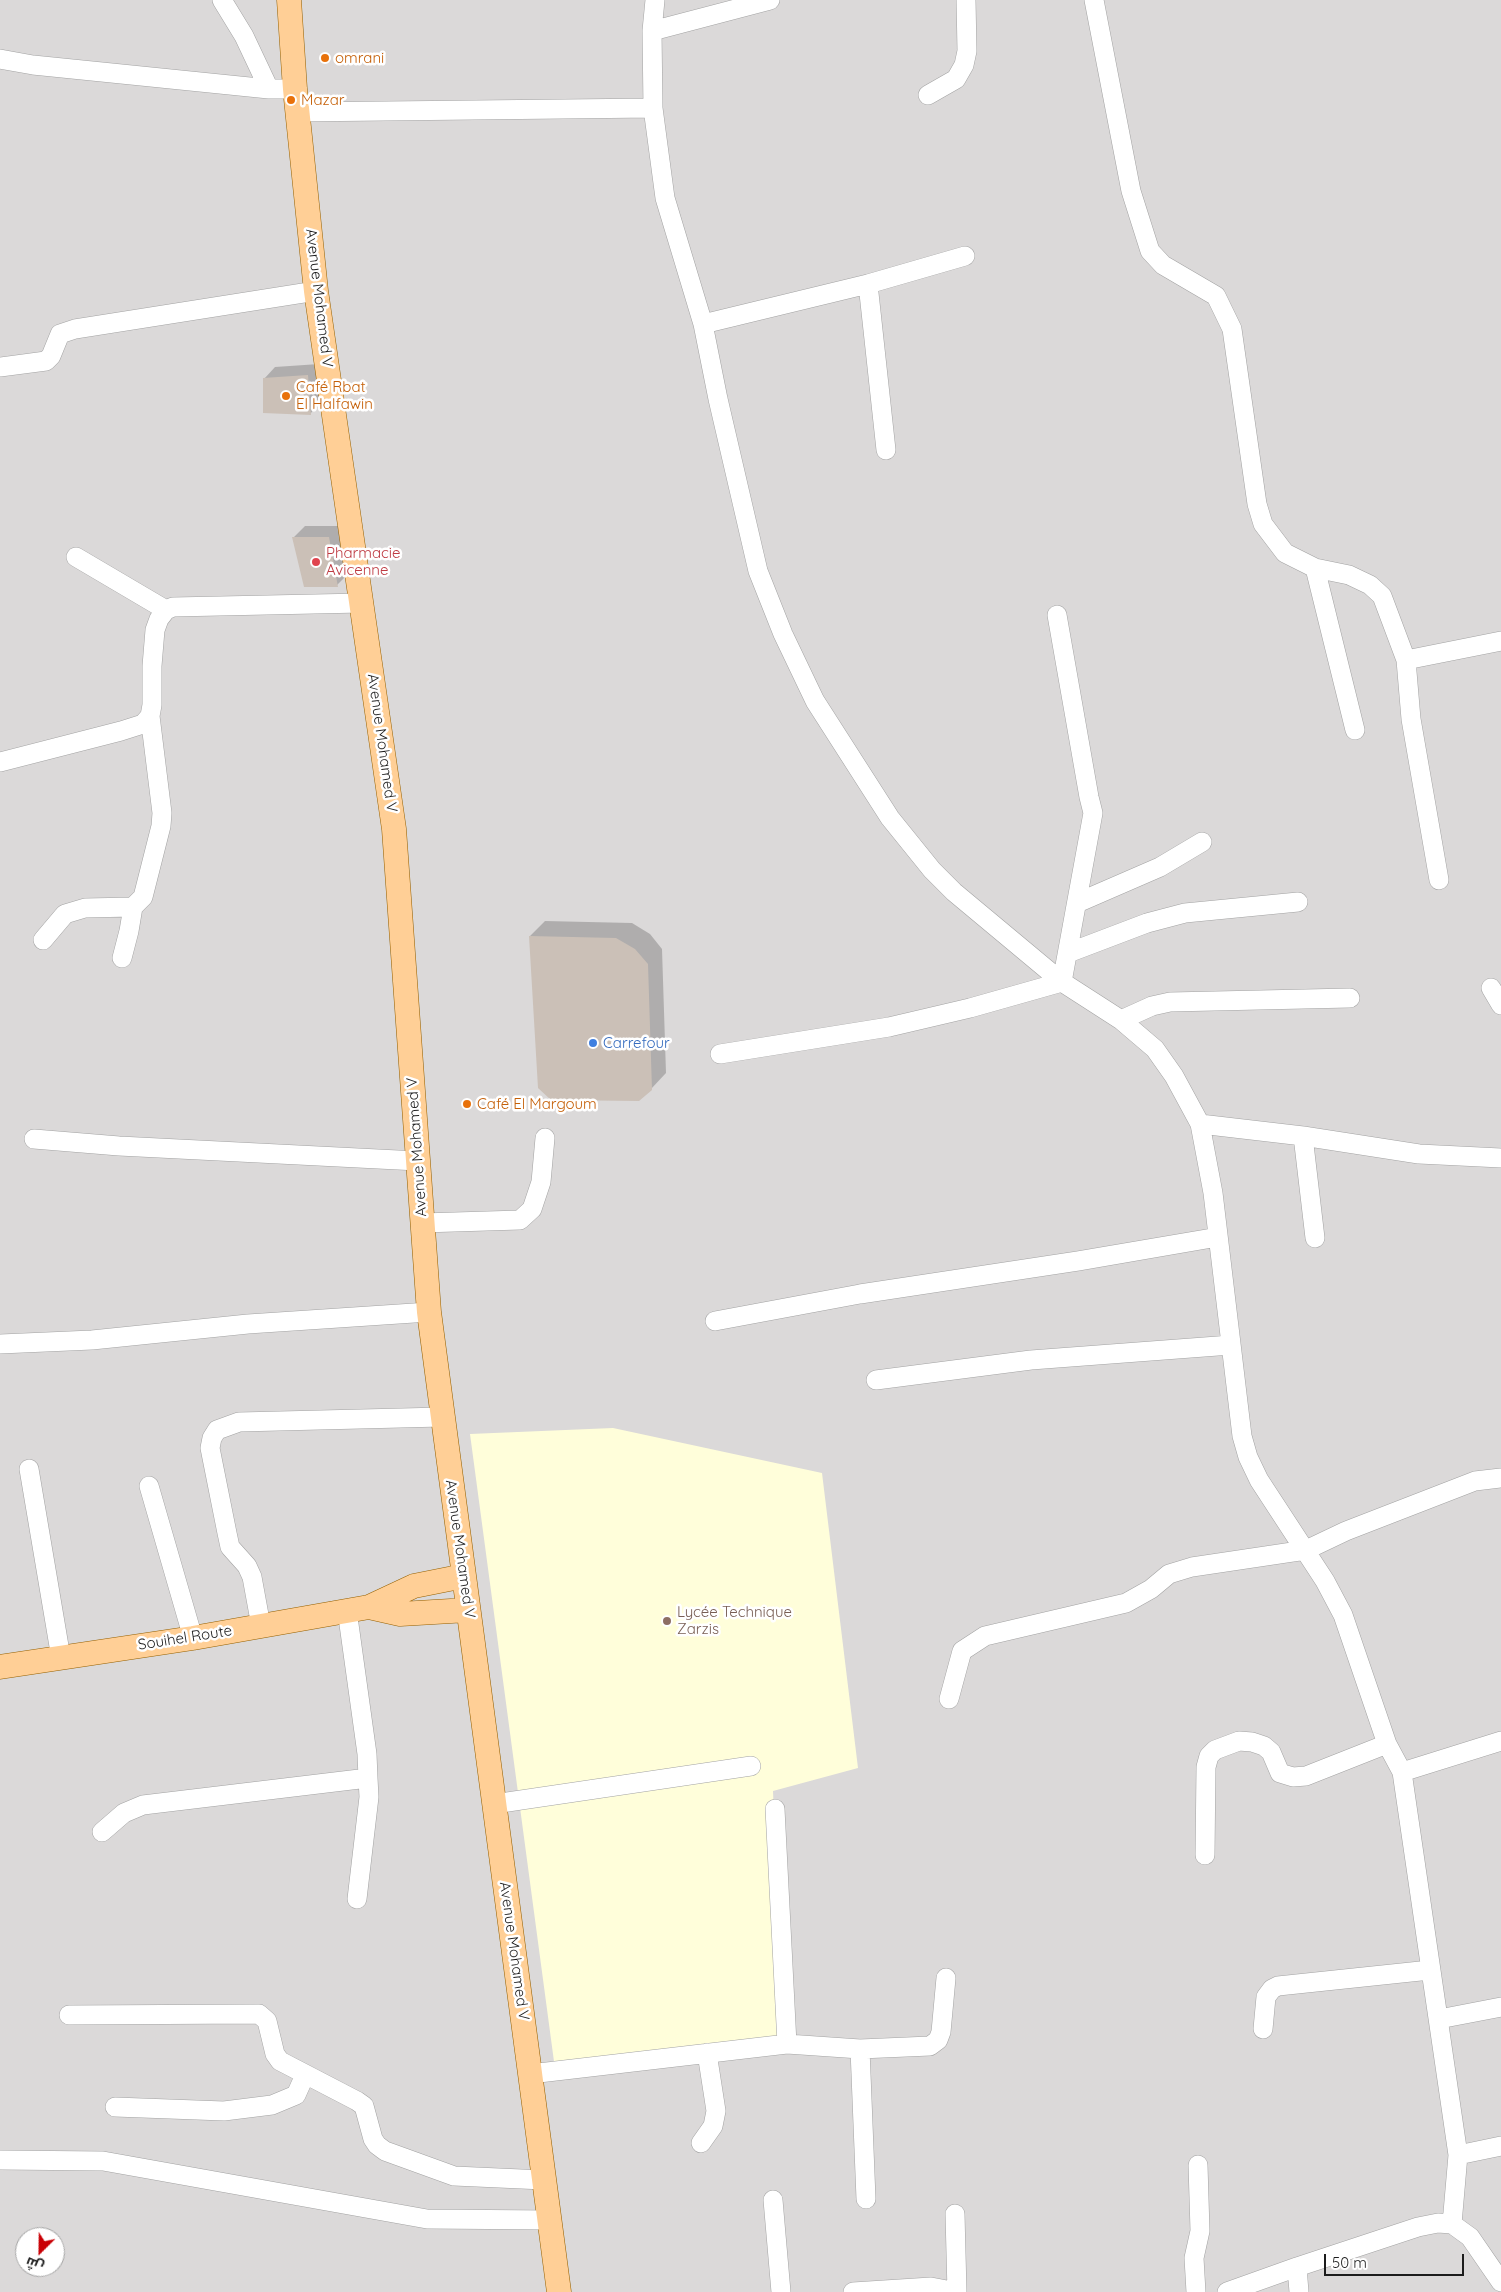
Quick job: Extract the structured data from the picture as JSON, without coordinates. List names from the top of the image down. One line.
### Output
{"streets":{"main road":["Avenue Mohamed V","Souihel Route"]},"places":["omrani","Mazar","Café Rbat El Halfawin","Pharmacie Avicenne","Carrefour","Café El Margoum","Lycée Technique Zarzis"],"scale_bar":"50 m","north":"bottom left"}
